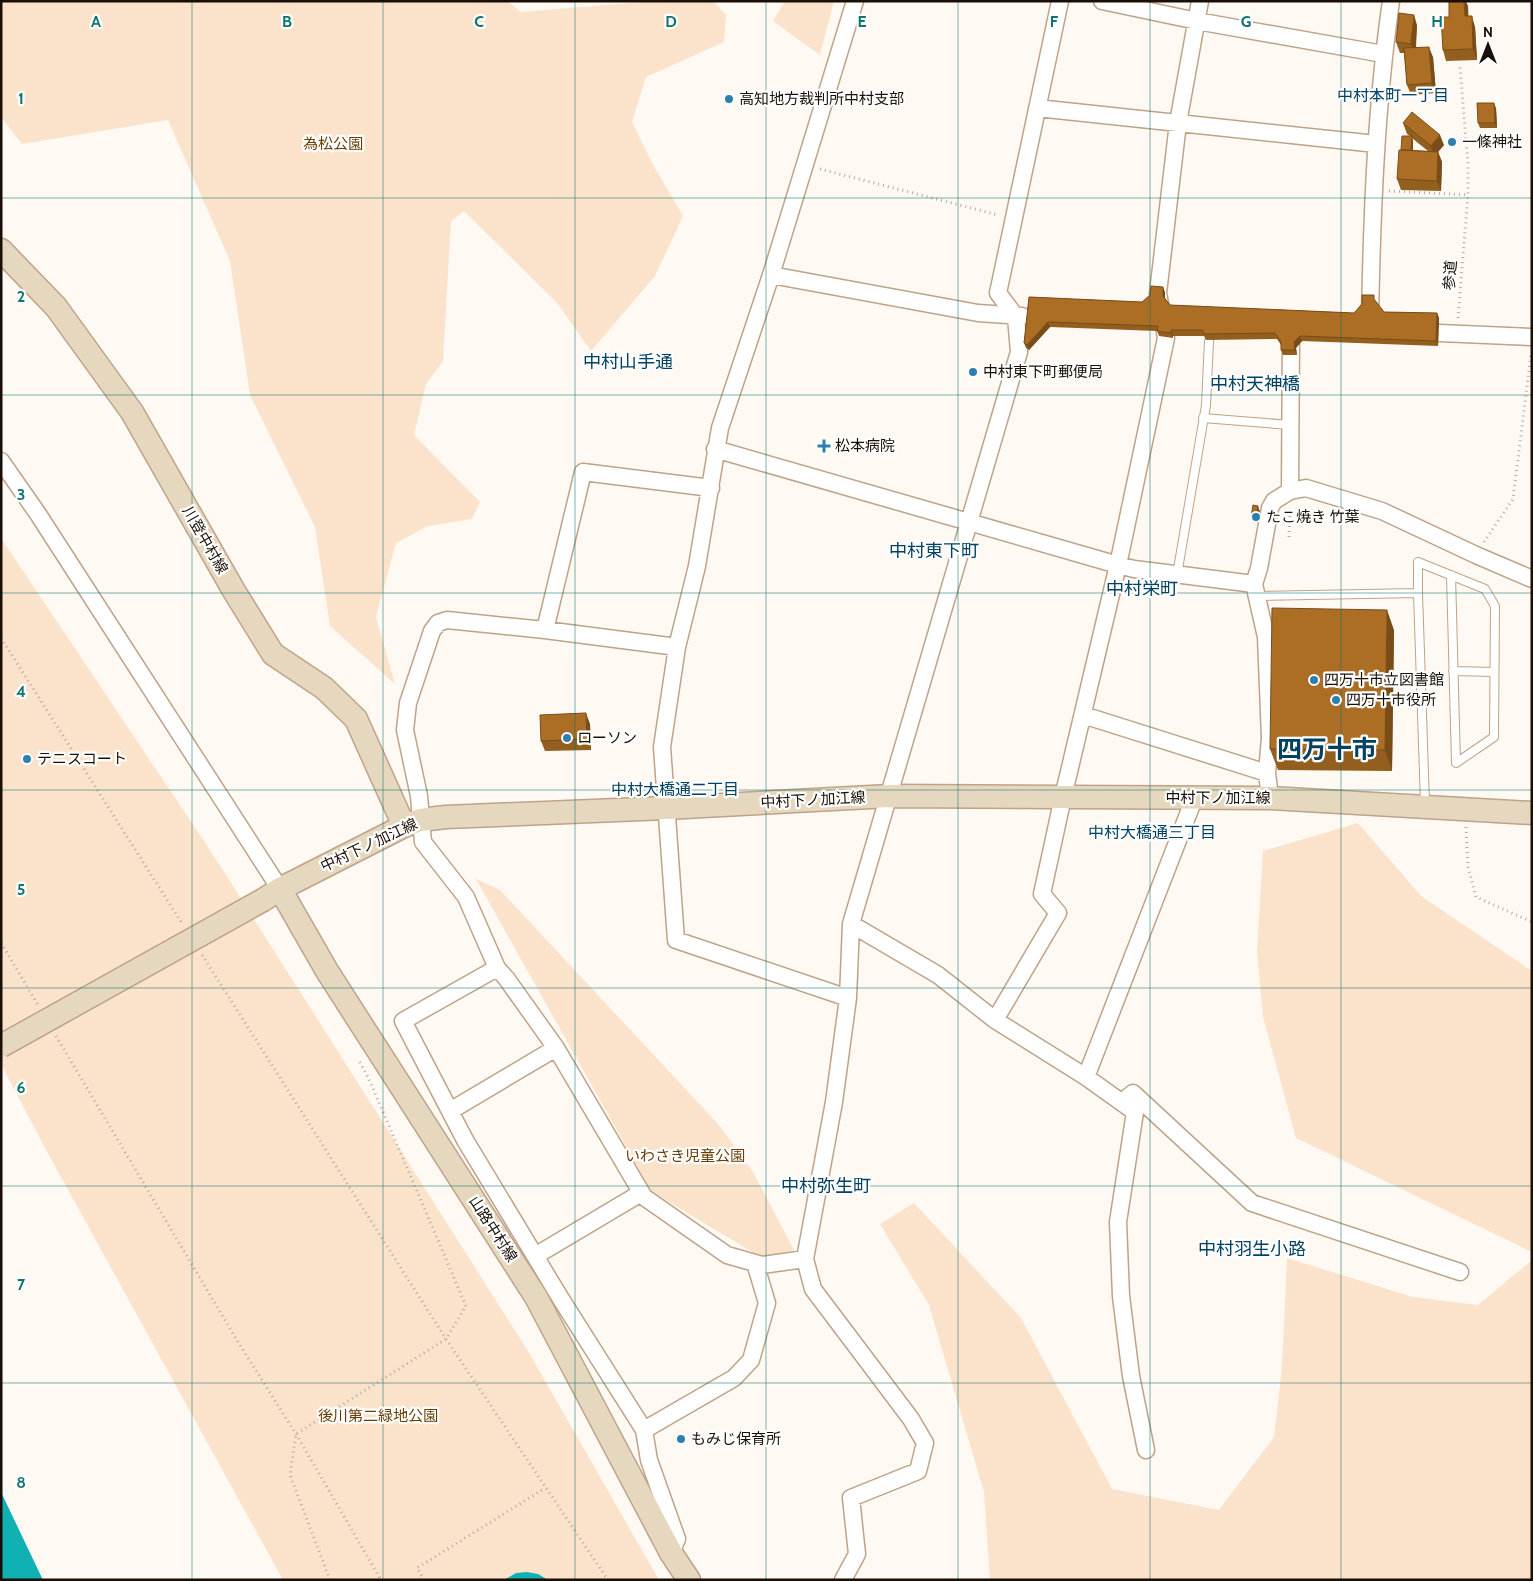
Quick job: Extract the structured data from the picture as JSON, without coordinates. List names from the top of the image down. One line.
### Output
{"streets":{"main road":["川登中村線","中村下ノ加江線","山路中村線"],"path":["参道"]},"crossings":[["川登中村線","中村下ノ加江線"],["中村下ノ加江線","山路中村線"]],"districts":["中村本町一丁目","中村山手通","中村天神橋","中村東下町","中村栄町","四万十市","中村大橋通二丁目","中村大橋通三丁目","中村弥生町","中村羽生小路"],"parks":["為松公園","いわさき児童公園","後川第二緑地公園"],"places":{"other":["高知地方裁判所中村支部","一條神社","中村東下町郵便局","たこ焼き 竹葉","四万十市立図書館","四万十市役所","ローソン","テニスコート","もみじ保育所"],"health":["松本病院"]},"north":"top","grid":{"columns":["A","B","C","D","E","F","G","H"],"rows":["1","2","3","4","5","6","7","8"]}}
